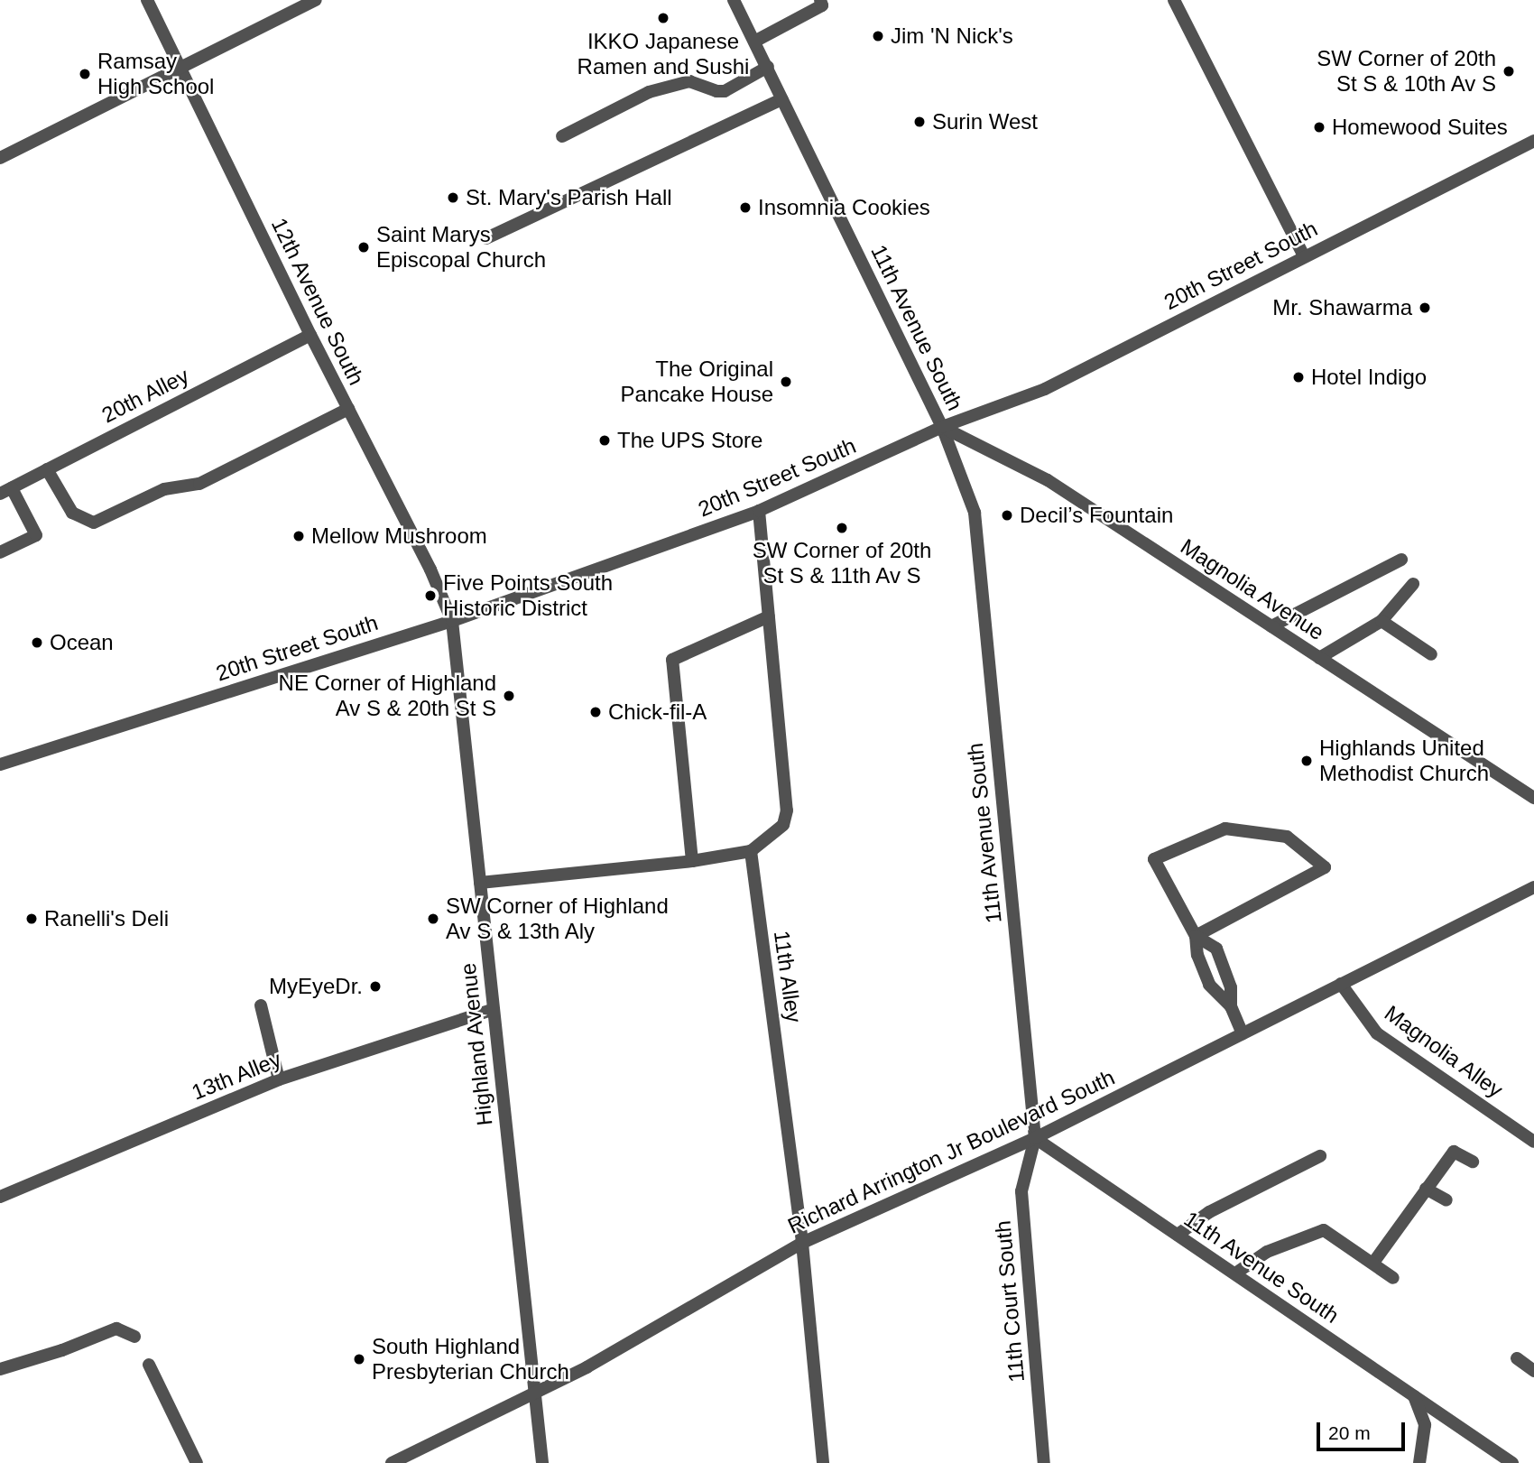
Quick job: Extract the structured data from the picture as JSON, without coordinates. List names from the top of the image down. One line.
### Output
{"streets":{"street":["20th Street South","12th Avenue South","11th Avenue South","20th Alley","Magnolia Avenue","11th Alley","Highland Avenue","Magnolia Alley","13th Alley","Richard Arrington Jr Boulevard South","11th Court South"]},"crossings":[["20th Street South","12th Avenue South"],["20th Street South","11th Avenue South"],["20th Street South","Magnolia Avenue"],["20th Street South","Highland Avenue"],["12th Avenue South","20th Alley"],["12th Avenue South","Highland Avenue"],["11th Avenue South","Magnolia Avenue"],["11th Avenue South","Richard Arrington Jr Boulevard South"],["11th Avenue South","11th Court South"],["11th Alley","Richard Arrington Jr Boulevard South"],["Highland Avenue","13th Alley"],["Highland Avenue","Richard Arrington Jr Boulevard South"],["Magnolia Alley","Richard Arrington Jr Boulevard South"],["Richard Arrington Jr Boulevard South","11th Court South"]],"places":["IKKO Japanese Ramen and Sushi","Jim 'N Nick's","SW Corner of 20th St S & 10th Av S","Ramsay High School","Surin West","Homewood Suites","St. Mary's Parish Hall","Insomnia Cookies","Saint Marys Episcopal Church","Mr. Shawarma","Hotel Indigo","The Original Pancake House","The UPS Store","Decil’s Fountain","SW Corner of 20th St S & 11th Av S","Mellow Mushroom","Five Points South Historic District","Ocean","NE Corner of Highland Av S & 20th St S","Chick-fil-A","Highlands United Methodist Church","Ranelli's Deli","SW Corner of Highland Av S & 13th Aly","MyEyeDr.","South Highland Presbyterian Church"],"scale_bar":"20 m"}
